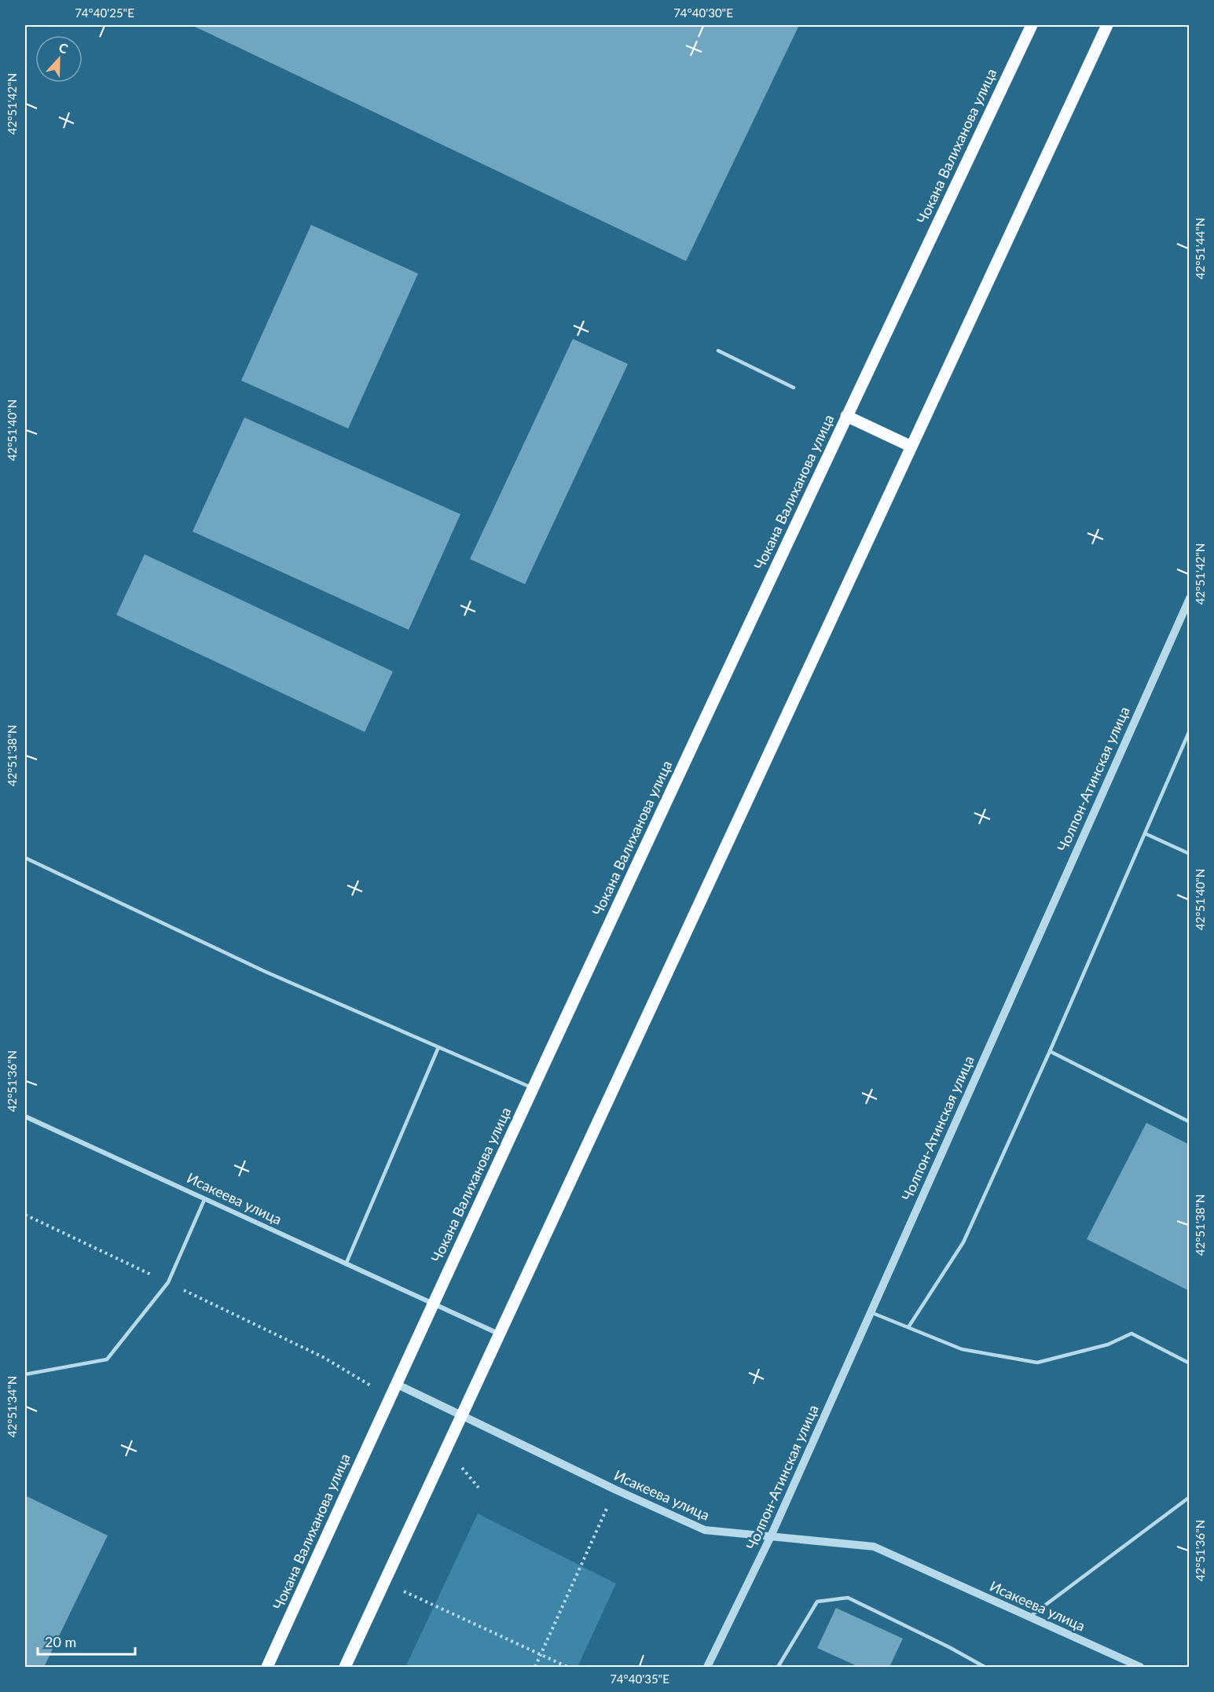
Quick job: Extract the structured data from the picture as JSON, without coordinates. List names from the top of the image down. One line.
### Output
{"streets":{"main road":["Чокана Валиханова улица"],"street":["Чолпон-Атинская улица","Исакеева улица"]},"crossings":[["Чокана Валиханова улица","Исакеева улица"],["Чолпон-Атинская улица","Исакеева улица"]],"scale_bar":"20 m","north":"top","coordinates":["74°40'25\"E","74°40'30\"E","42°51'42\"N","42°51'44\"N","42°51'40\"N","42°51'38\"N","42°51'36\"N","42°51'34\"N","74°40'35\"E"]}
